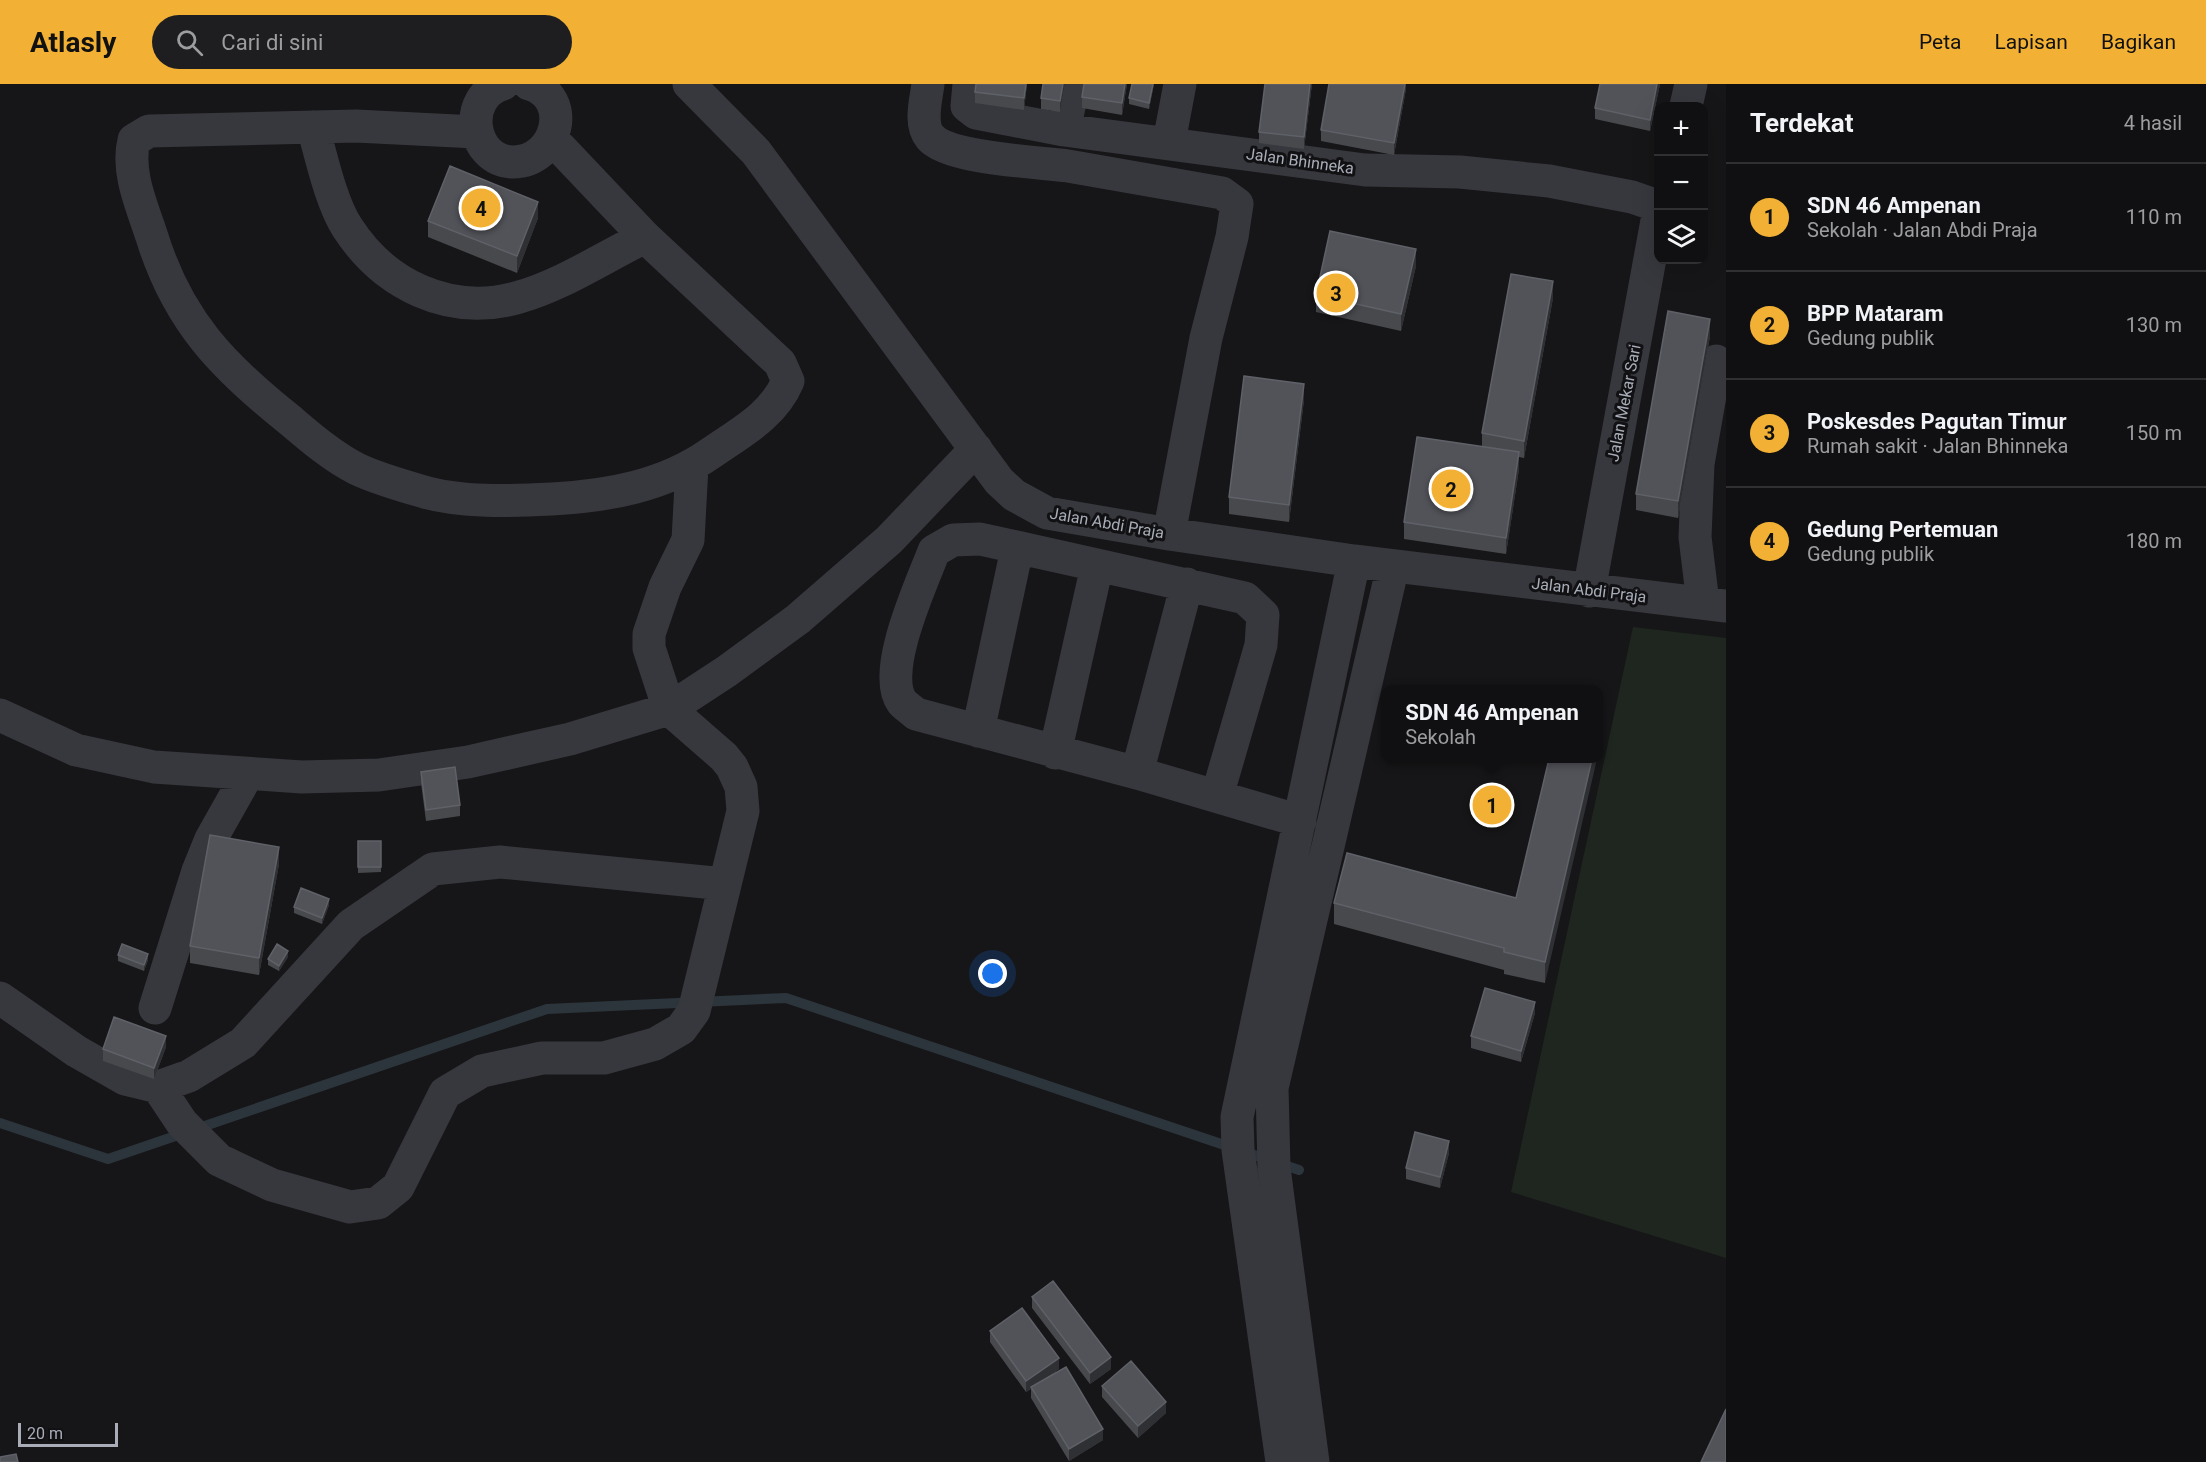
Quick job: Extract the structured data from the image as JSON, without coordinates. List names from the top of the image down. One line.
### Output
{"streets":{"street":["Jalan Bhinneka","Jalan Mekar Sari","Jalan Abdi Praja"]},"crossings":[["Jalan Mekar Sari","Jalan Abdi Praja"]],"scale_bar":"20 m","page":{"header":"Atlasly","search":"Cari di sini","nav":["Peta","Lapisan","Bagikan"],"heading":["Terdekat","4 hasil"],"map_buttons":["+","−"],"list":[{"mark":"1","name":"SDN 46 Ampenan","note":"Sekolah · Jalan Abdi Praja","value":"110 m"},{"mark":"2","name":"BPP Mataram","note":"Gedung publik","value":"130 m"},{"mark":"3","name":"Poskesdes Pagutan Timur","note":"Rumah sakit · Jalan Bhinneka","value":"150 m"},{"mark":"4","name":"Gedung Pertemuan","note":"Gedung publik","value":"180 m"}],"pins":["4","3","2","1"],"popup":["SDN 46 Ampenan","Sekolah"],"scale":"20 m"}}
